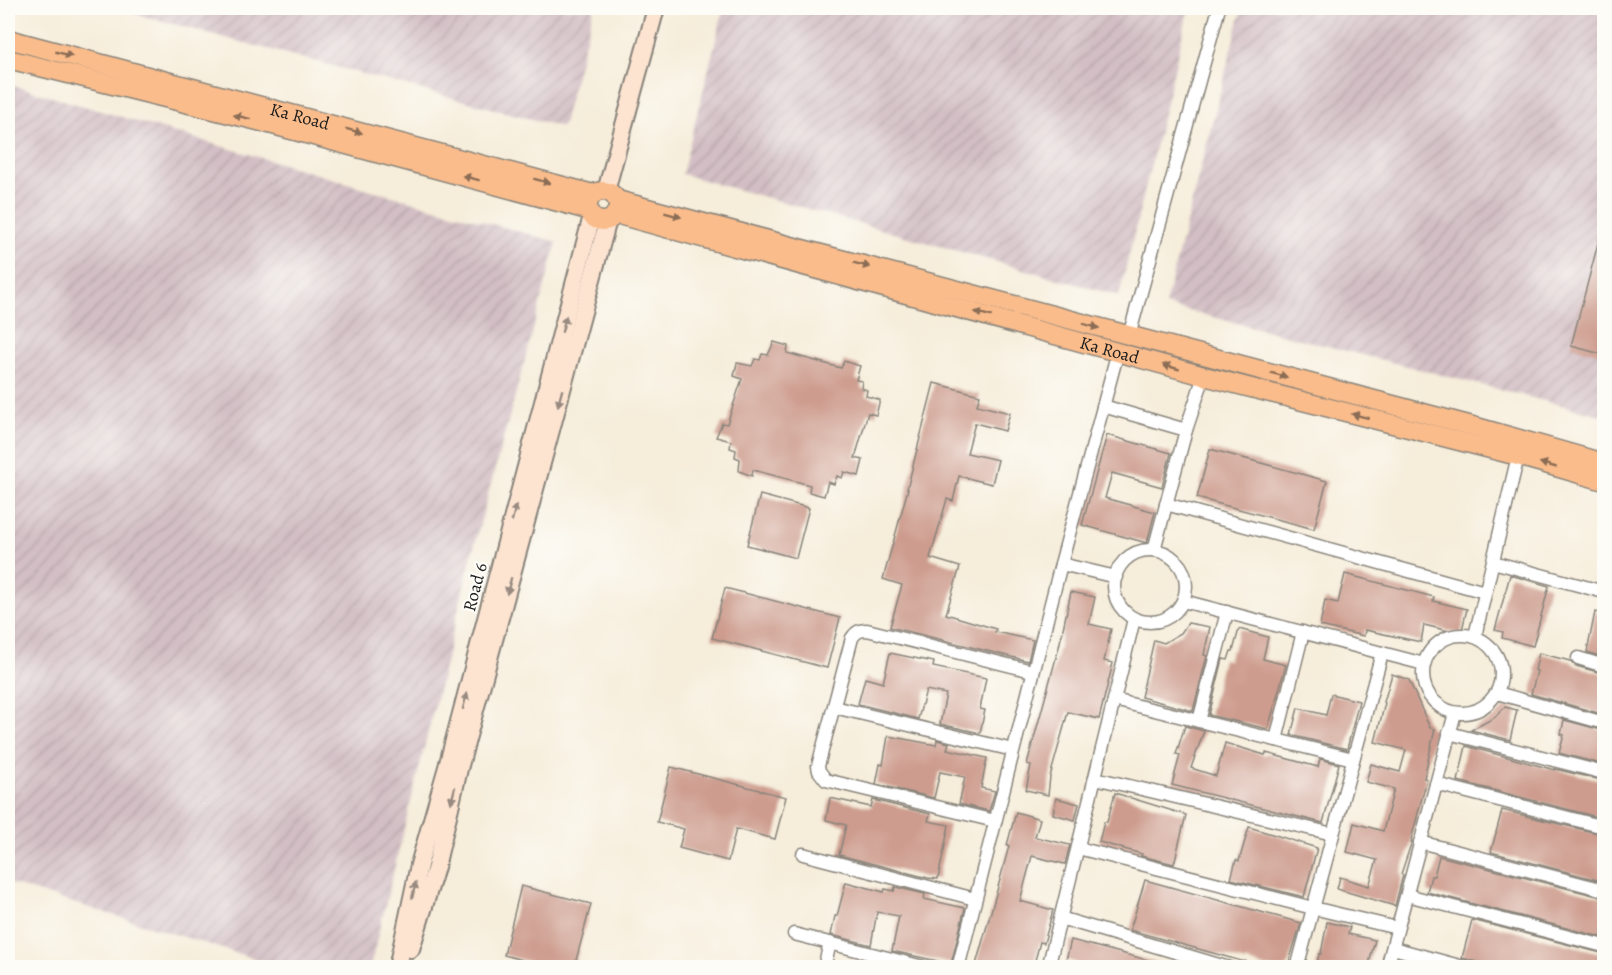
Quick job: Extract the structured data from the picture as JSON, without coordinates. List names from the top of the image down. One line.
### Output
{"streets":{"main road":["Ka Road"],"street":["Road 6"]},"crossings":[["Ka Road","Road 6"]]}
